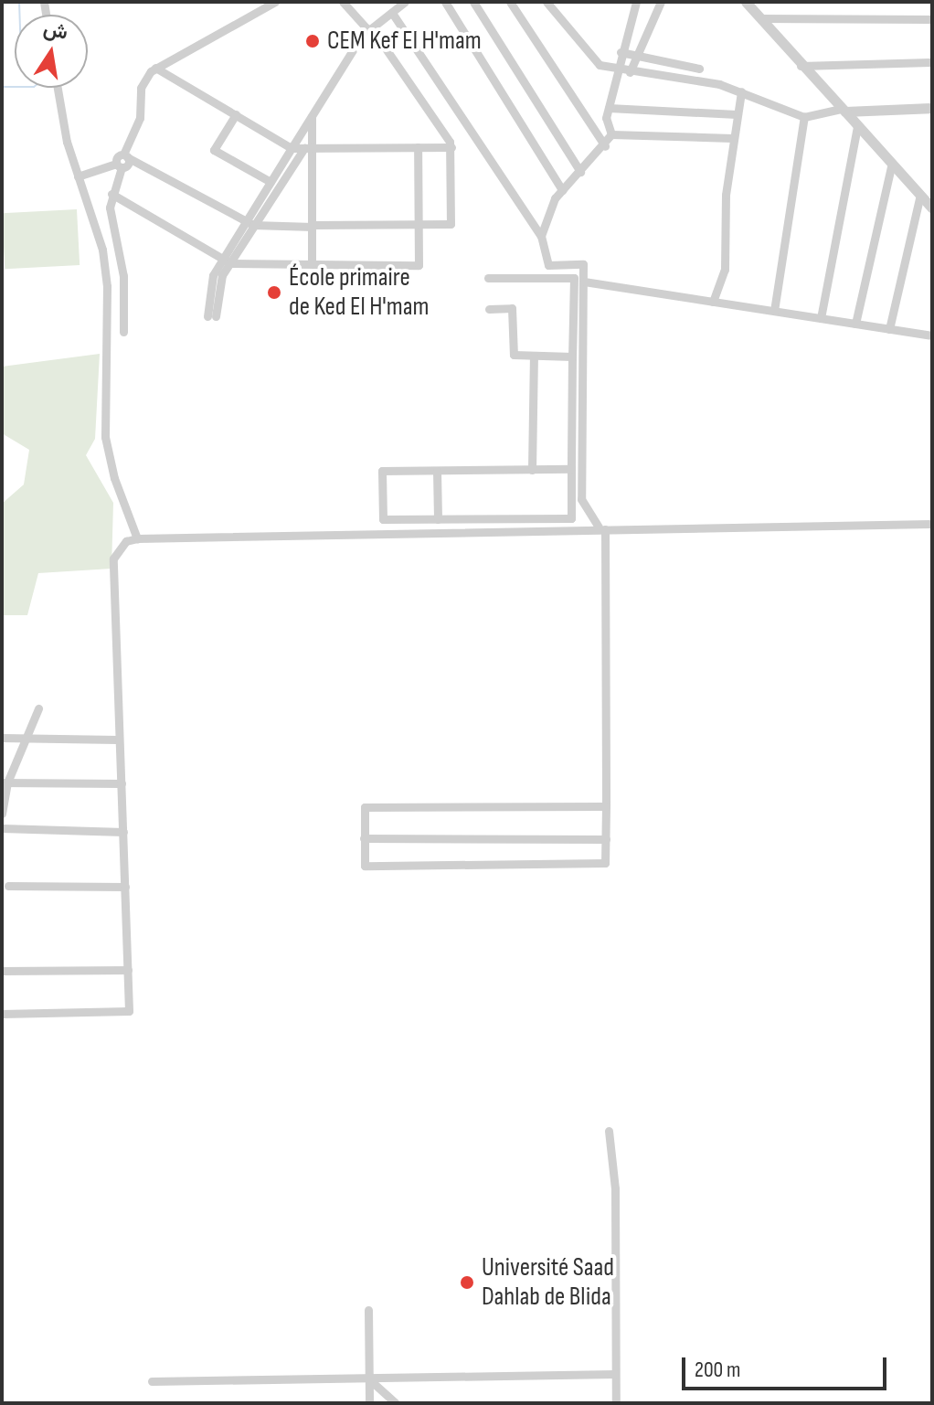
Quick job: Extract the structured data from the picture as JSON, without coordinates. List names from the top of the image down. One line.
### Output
{"places":["CEM Kef El H'mam","École primaire de Ked El H'mam","Université Saad Dahlab de Blida"],"scale_bar":"200 m","north":"top"}
